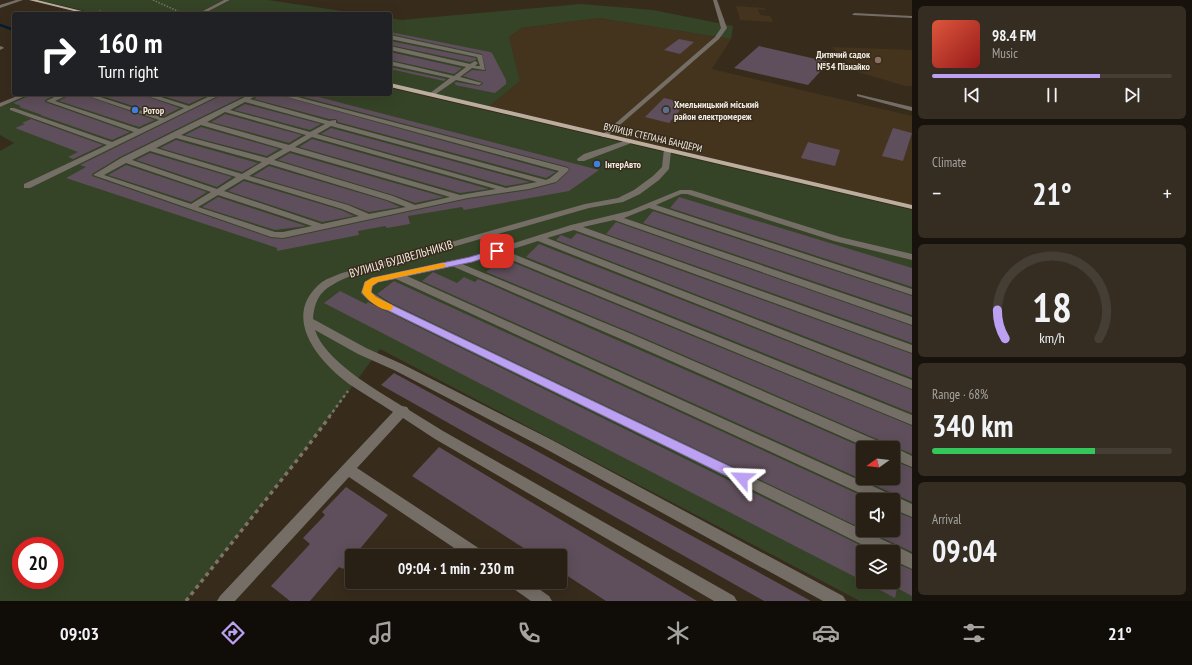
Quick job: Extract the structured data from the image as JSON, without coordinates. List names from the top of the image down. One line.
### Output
{"streets":{"main road":["ВУЛИЦЯ СТЕПАНА БАНДЕРИ"],"street":["ВУЛИЦЯ БУДІВЕЛЬНИКІВ"]},"crossings":[["ВУЛИЦЯ СТЕПАНА БАНДЕРИ","ВУЛИЦЯ БУДІВЕЛЬНИКІВ"]],"places":["Дитячий садок №54 Пізнайко","Ротор","Хмельницький міський район електромереж","ІнтерАвто"],"north":"left","page":{"turn":["160 m","Turn right"],"song":["98.4 FM","Music"],"tile":["Climate",["Range · 68%","340 km"],["Arrival","09:04"]],"heat":["−","21°","+"],"limit":"20","trip":"09:04 · 1 min · 230 m","tabs":["09:03","21°"],"gauge":["18","km/h"]}}
